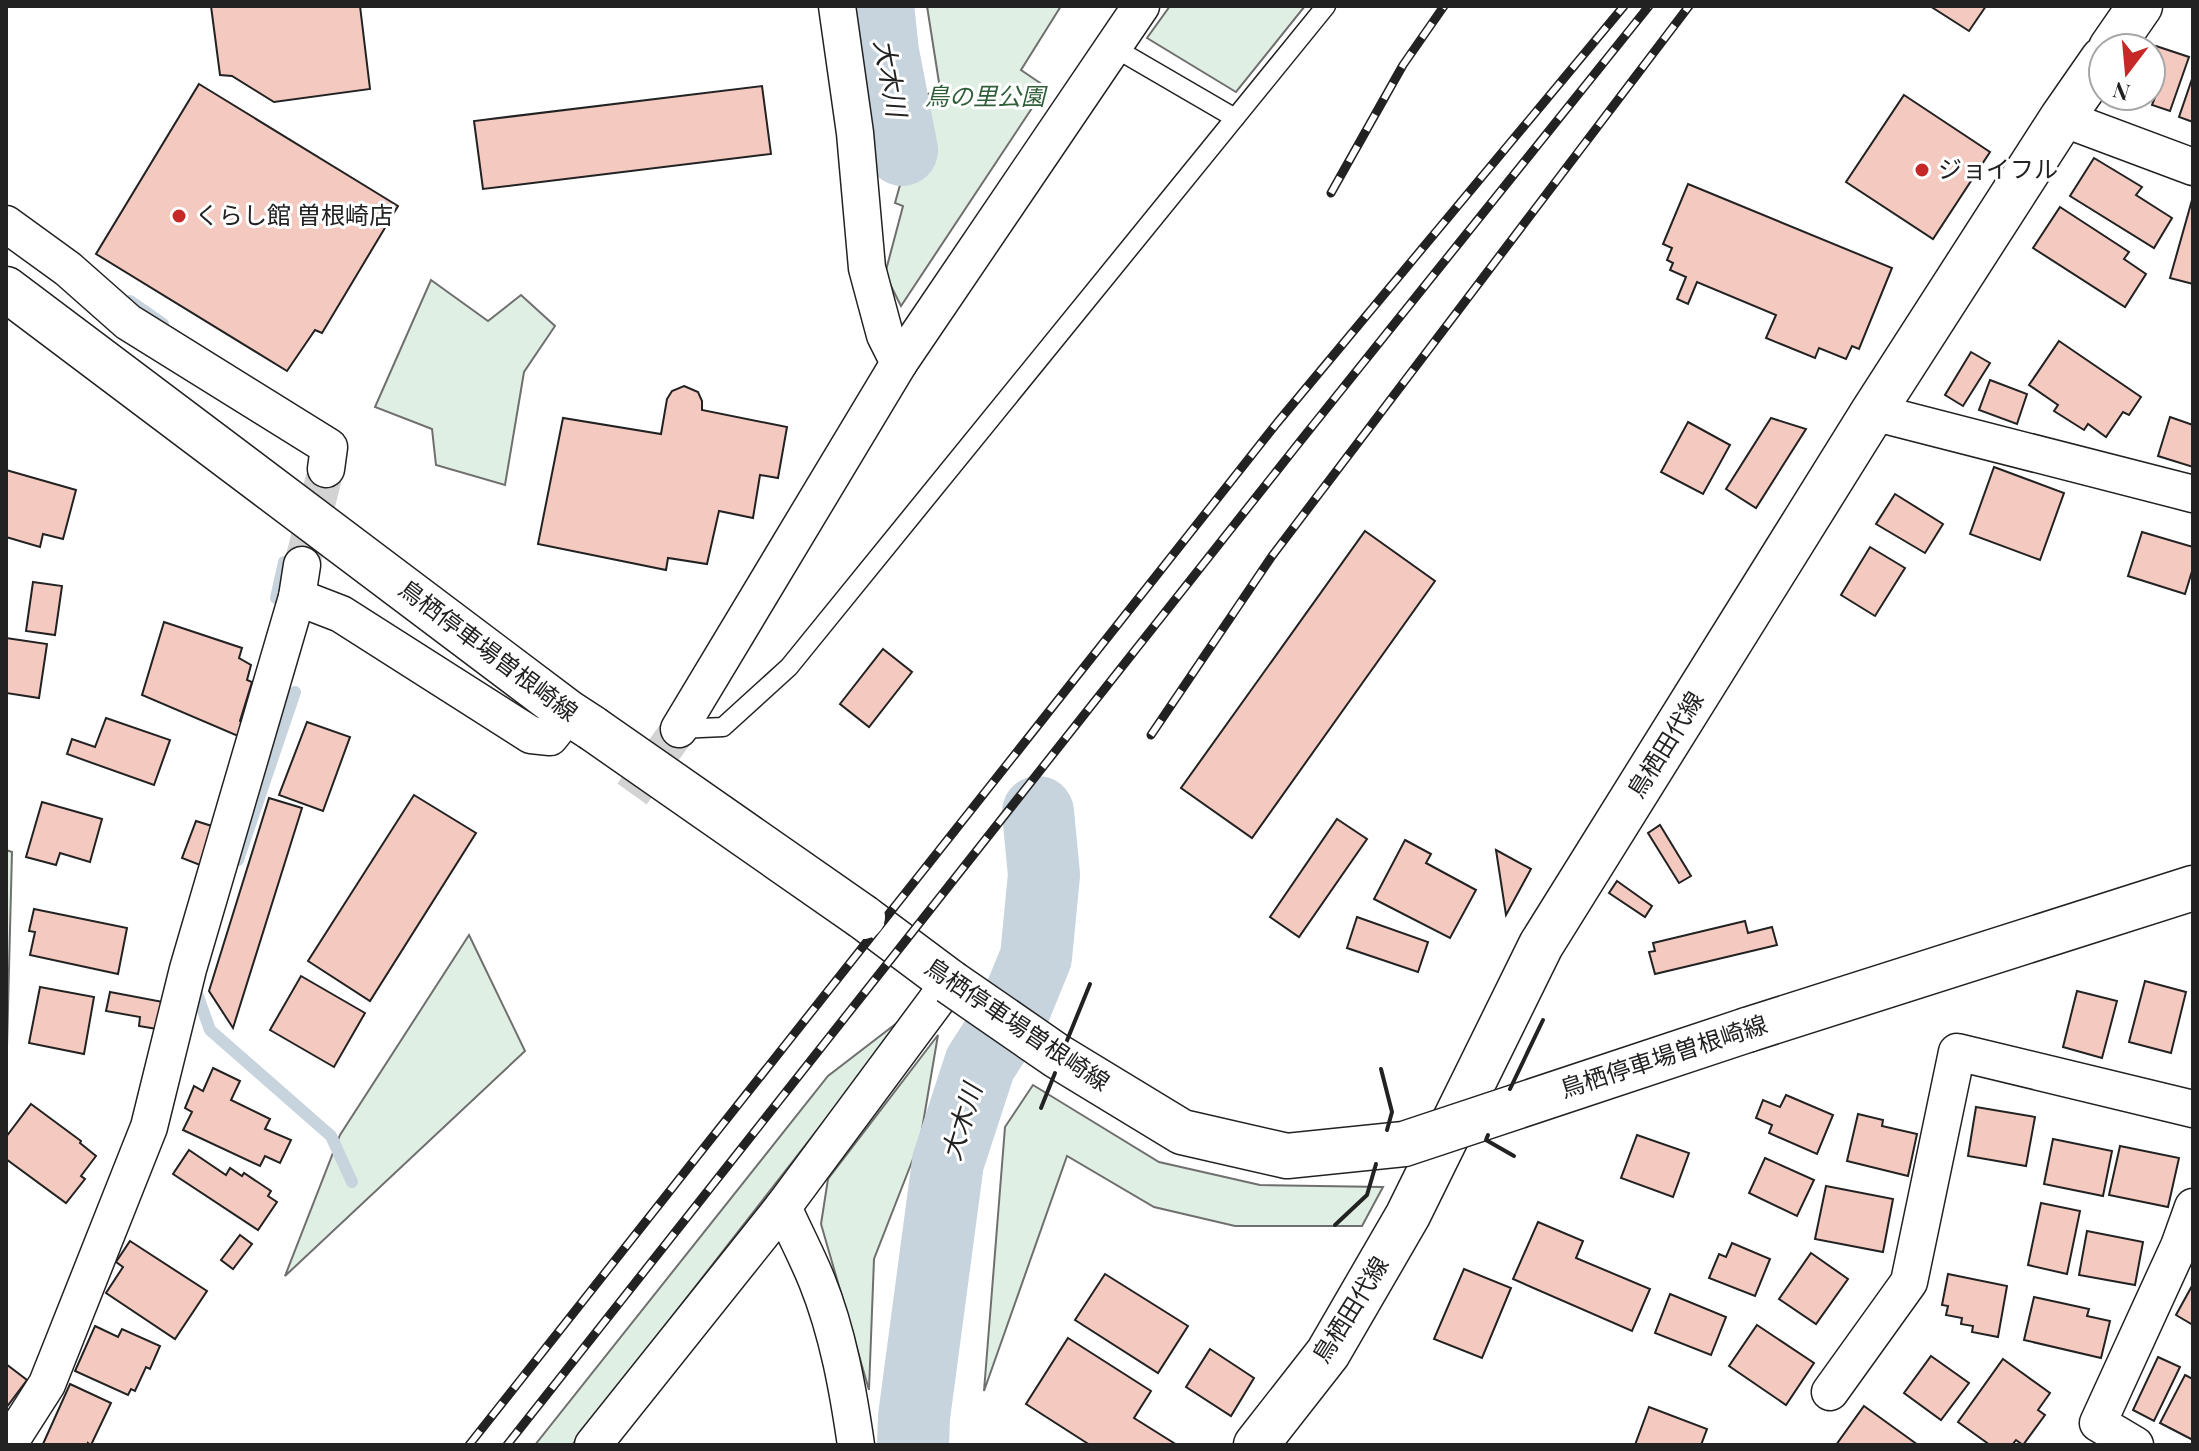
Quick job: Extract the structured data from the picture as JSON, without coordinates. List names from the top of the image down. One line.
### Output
{"streets":{"main road":["鳥栖停車場曽根崎線","鳥栖田代線"]},"water":["大木川"],"parks":["鳥の里公園"],"places":["ジョイフル","くらし館 曽根崎店"],"north":"bottom"}
